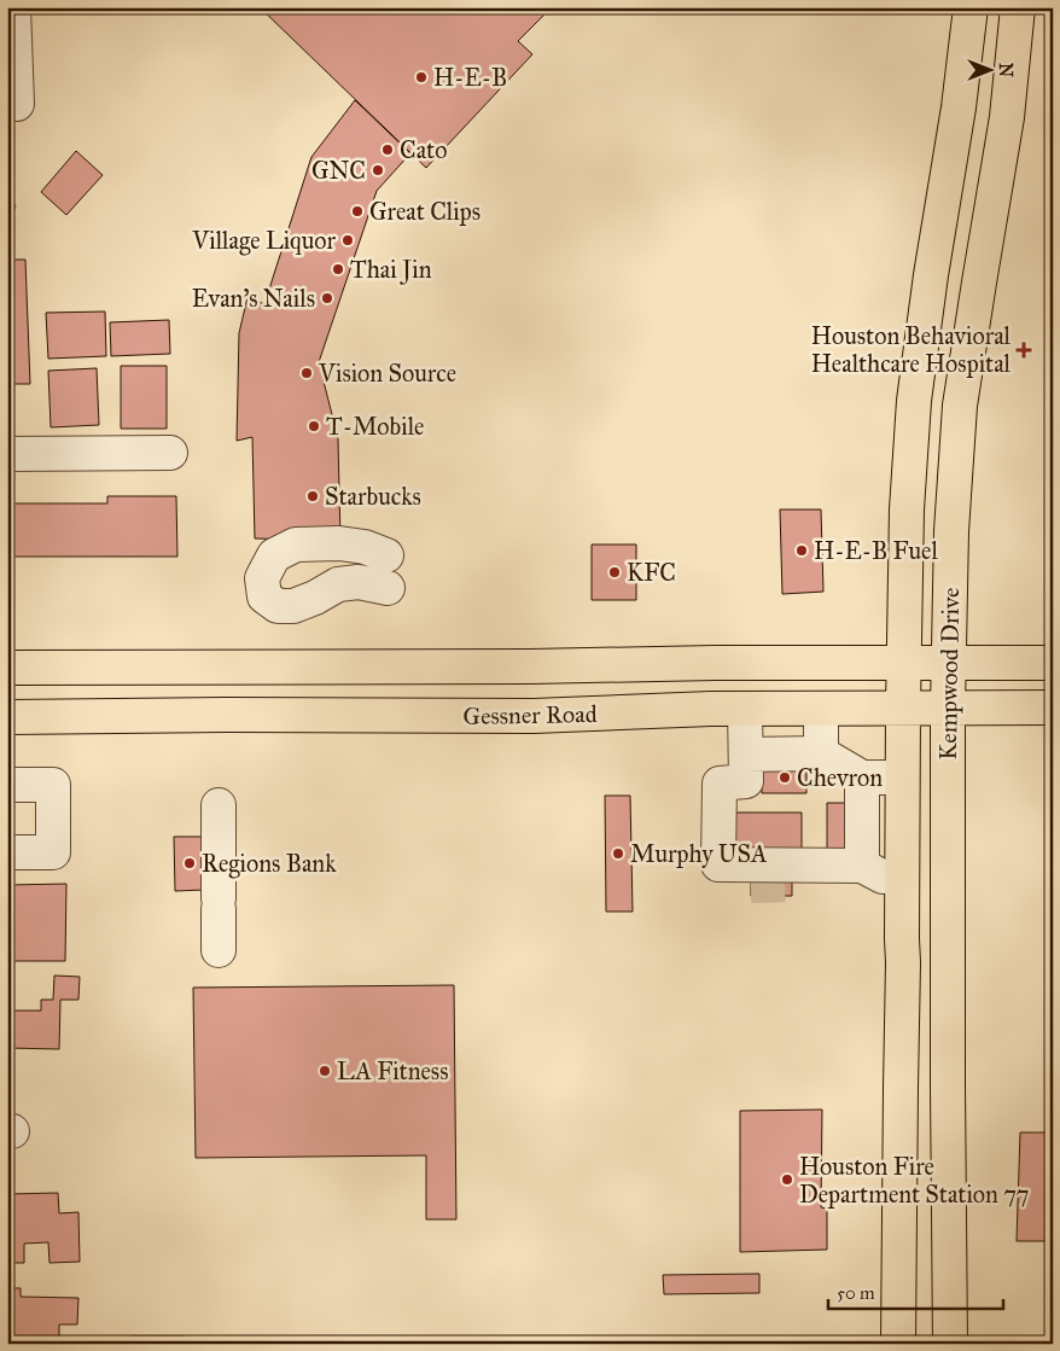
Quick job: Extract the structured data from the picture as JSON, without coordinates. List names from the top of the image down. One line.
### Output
{"streets":{"main road":["Kempwood Drive","Gessner Road"]},"crossings":[["Kempwood Drive","Gessner Road"]],"places":{"other":["H-E-B","Cato","GNC","Great Clips","Village Liquor","Thai Jin","Evan's Nails","Vision Source","T-Mobile","Starbucks","H-E-B Fuel","KFC","Chevron","Murphy USA","Regions Bank","LA Fitness","Houston Fire Department Station 77"],"health":["Houston Behavioral Healthcare Hospital"]},"scale_bar":"50 m","north":"right"}
